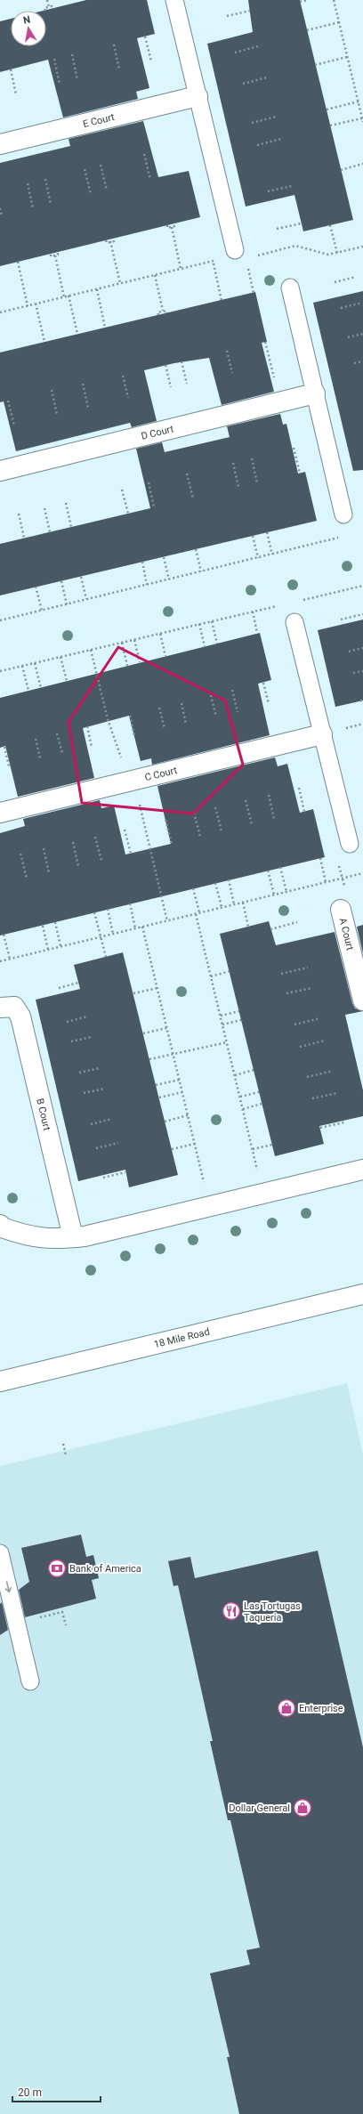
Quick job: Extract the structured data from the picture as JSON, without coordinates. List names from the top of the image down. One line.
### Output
{"streets":{"street":["E Court","D Court","C Court","A Court","B Court","18 Mile Road"]},"places":{"bank":["Bank of America"],"restaurant":["Las Tortugas Taqueria"],"shop":["Enterprise","Dollar General"]},"scale_bar":"20 m","north":"top"}
